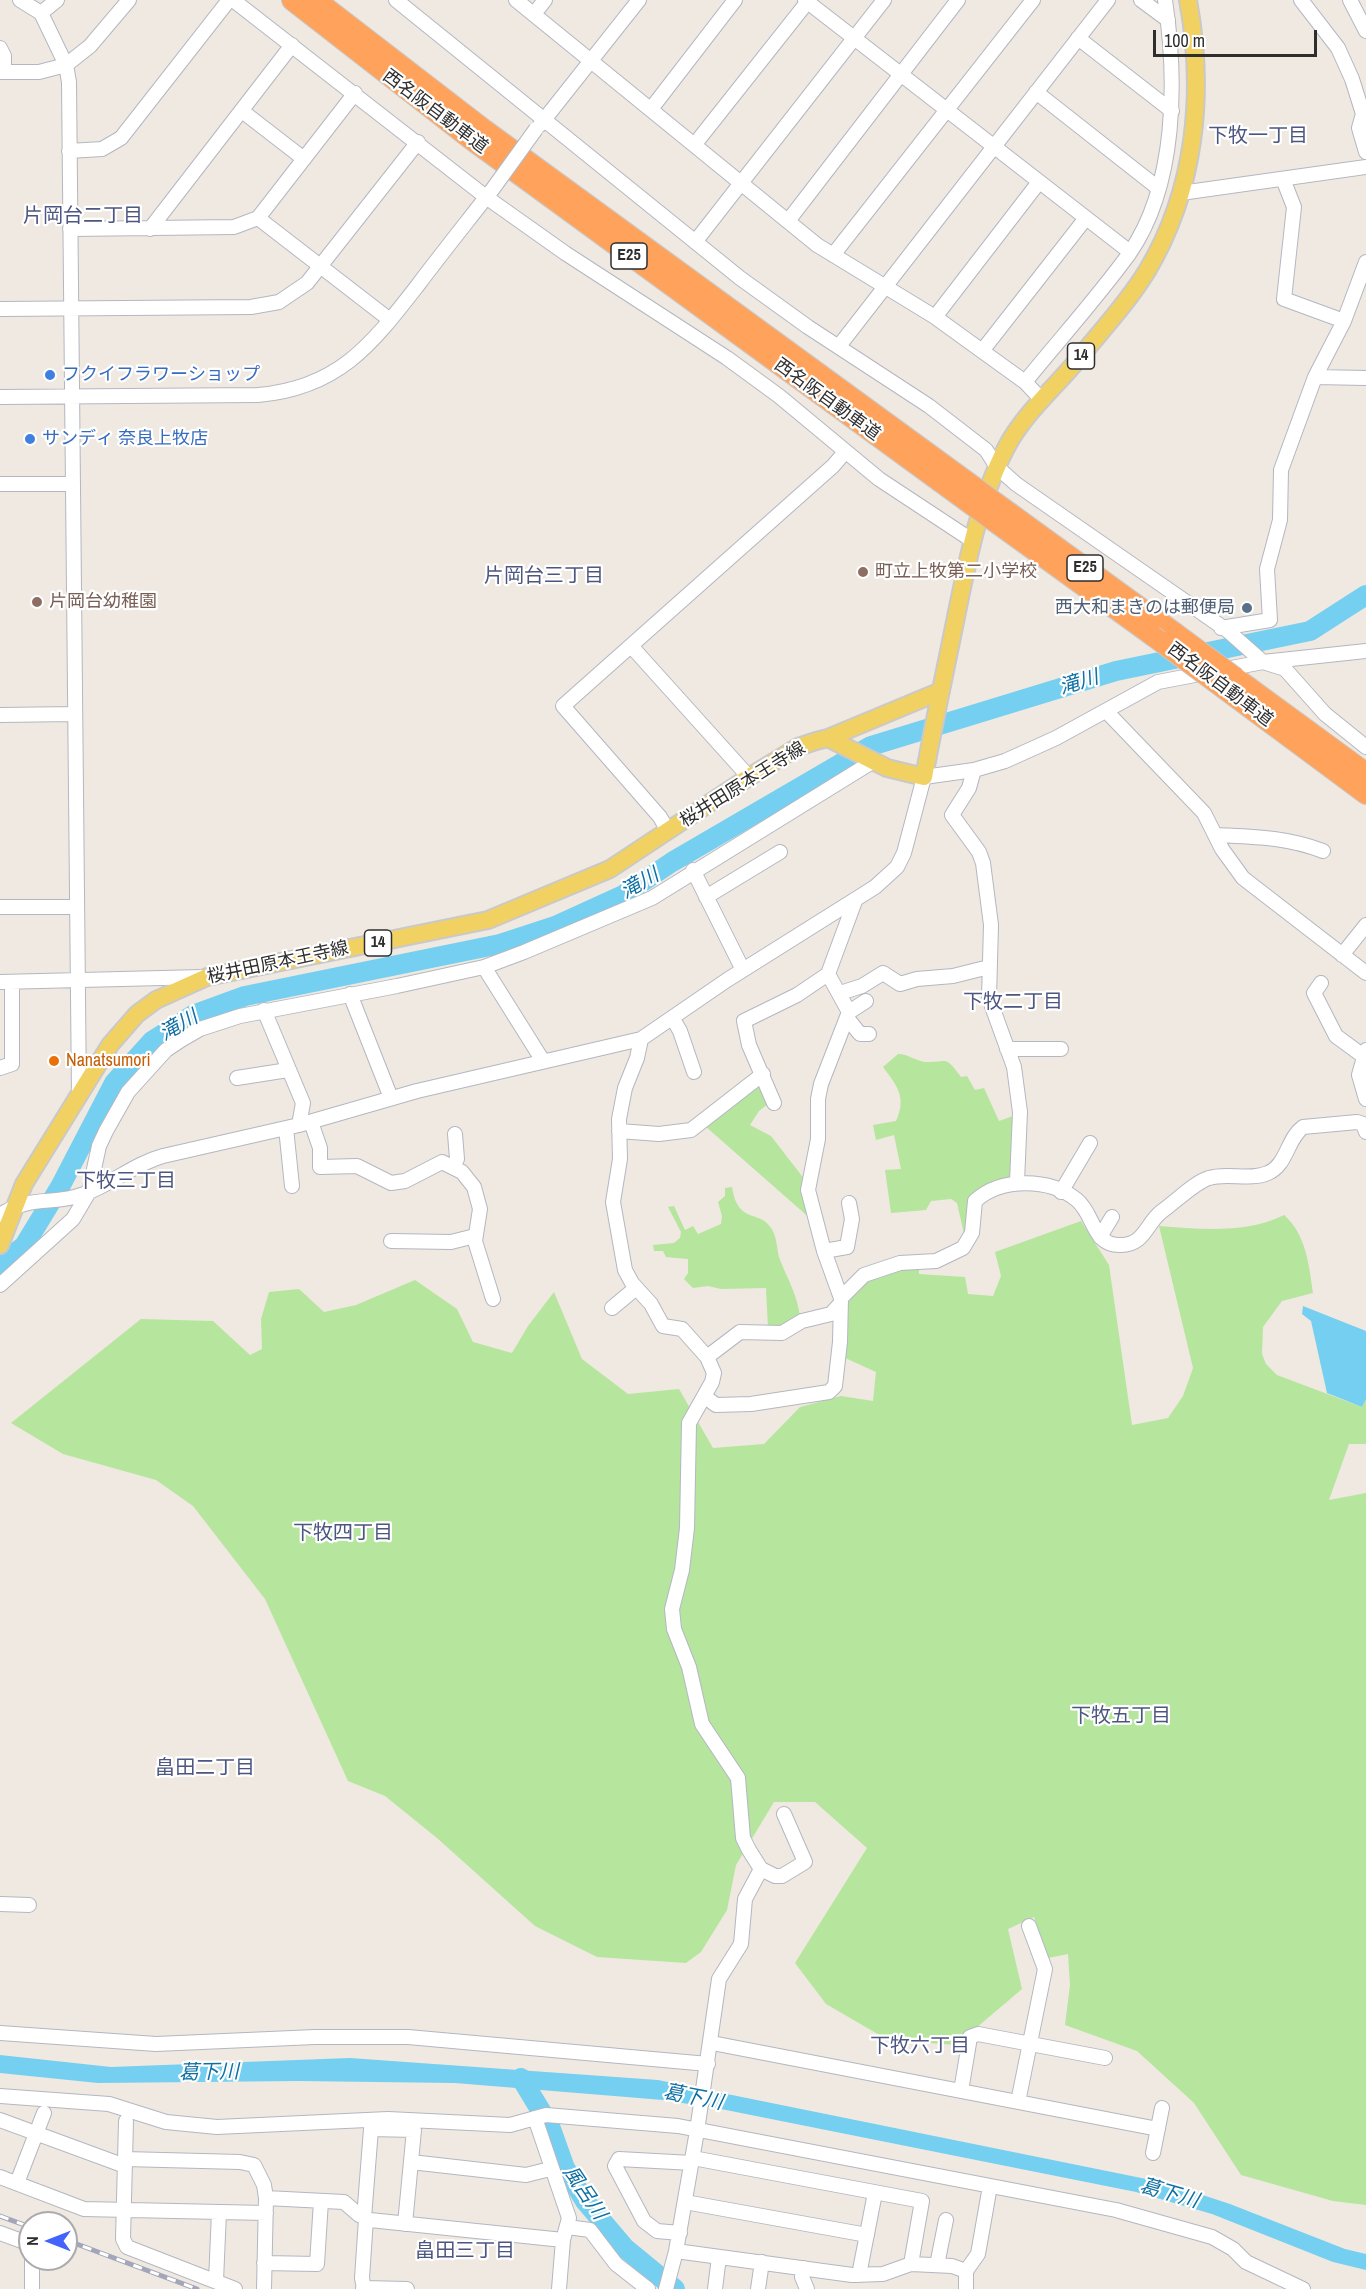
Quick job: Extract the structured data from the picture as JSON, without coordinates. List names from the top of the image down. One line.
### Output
{"streets":{"highway":["西名阪自動車道","E25"],"main road":["14","桜井田原本王寺線"]},"crossings":[["14","桜井田原本王寺線"]],"districts":["下牧一丁目","片岡台二丁目","片岡台三丁目","下牧二丁目","下牧三丁目","下牧四丁目","下牧五丁目","畠田二丁目","下牧六丁目","畠田三丁目"],"water":["滝川","葛下川","風呂川"],"places":["フクイフラワーショップ","サンディ 奈良上牧店","町立上牧第二小学校","片岡台幼稚園","西大和まきのは郵便局","Nanatsumori"],"scale_bar":"100 m","north":"left"}
